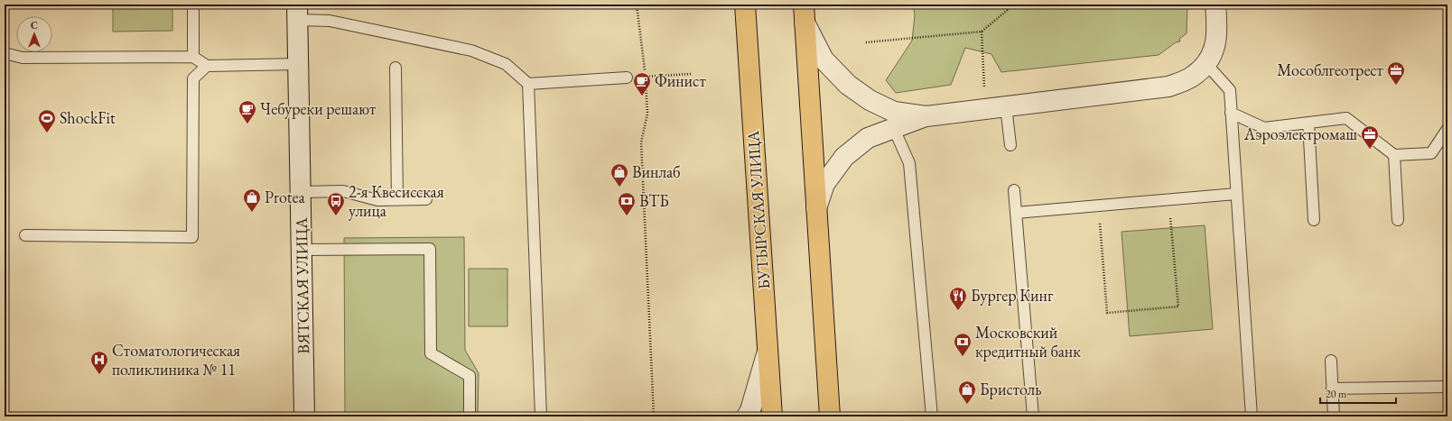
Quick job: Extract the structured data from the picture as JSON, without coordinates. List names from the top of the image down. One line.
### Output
{"streets":{"main road":["БУТЫРСКАЯ УЛИЦА"],"street":["ВЯТСКАЯ УЛИЦА"]},"places":{"office":["Мособлгеотрест","Аэроэлектромаш"],"cafe":["Финист","Чебуреки решают"],"sports":["ShockFit"],"shop":["Винлаб","Protea","Бристоль"],"bus stop":["2-я Квесисская улица"],"bank":["ВТБ","Московский кредитный банк"],"restaurant":["Бургер Кинг"],"hospital":["Стоматологическая поликлиника № 11"]},"scale_bar":"20 m","north":"top"}
